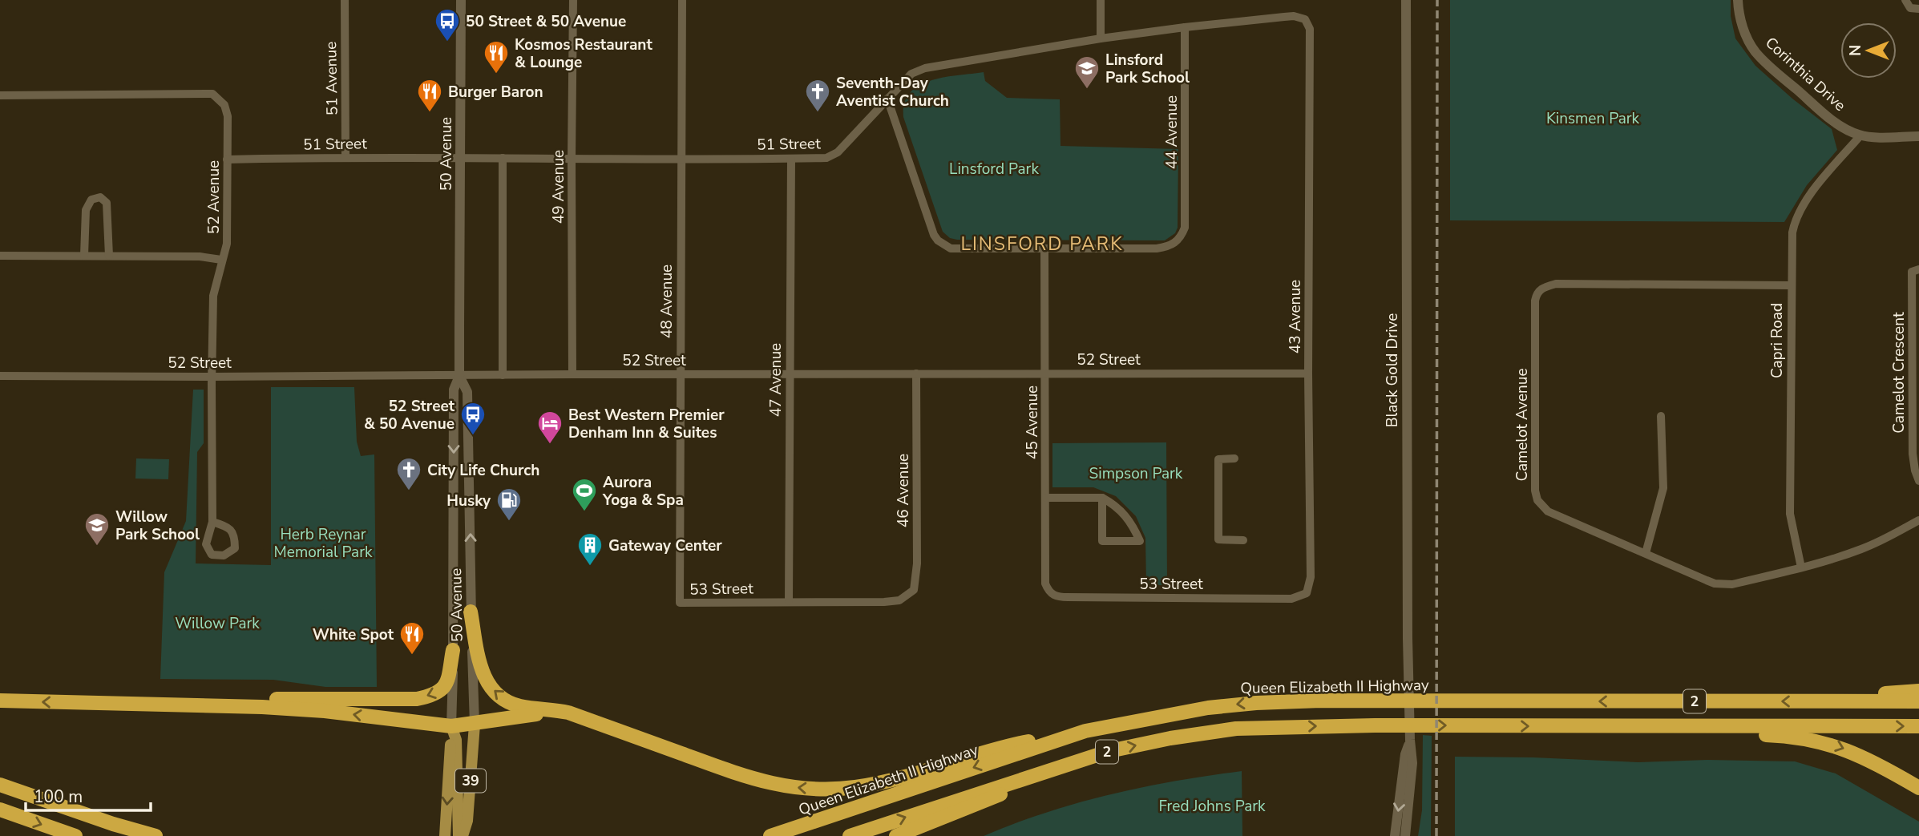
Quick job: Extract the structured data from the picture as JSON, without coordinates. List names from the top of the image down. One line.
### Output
{"streets":{"highway":["Queen Elizabeth II Highway","2"],"main road":["Corinthia Drive","50 Avenue","Black Gold Drive","39"],"street":["51 Avenue","44 Avenue","51 Street","49 Avenue","52 Avenue","48 Avenue","43 Avenue","Capri Road","52 Street","Camelot Crescent","47 Avenue","45 Avenue","Camelot Avenue","46 Avenue","53 Street"]},"crossings":[["Corinthia Drive","Capri Road"],["51 Avenue","51 Street"],["44 Avenue","51 Street"],["44 Avenue","45 Avenue"],["51 Street","50 Avenue"],["51 Street","49 Avenue"],["51 Street","52 Avenue"],["51 Street","48 Avenue"],["51 Street","43 Avenue"],["51 Street","47 Avenue"],["50 Avenue","52 Street"],["49 Avenue","52 Street"],["52 Avenue","52 Street"],["48 Avenue","52 Street"],["48 Avenue","53 Street"],["43 Avenue","52 Street"],["43 Avenue","53 Street"],["Capri Road","Camelot Avenue"],["52 Street","47 Avenue"],["52 Street","45 Avenue"],["52 Street","46 Avenue"],["47 Avenue","53 Street"],["45 Avenue","53 Street"],["46 Avenue","53 Street"]],"districts":["LINSFORD PARK"],"parks":["Kinsmen Park","Linsford Park","Simpson Park","Herb Reynar Memorial Park","Willow Park","Fred Johns Park"],"places":{"bus stop":["50 Street & 50 Avenue","52 Street & 50 Avenue"],"restaurant":["Kosmos Restaurant & Lounge","Burger Baron","White Spot"],"school or university":["Linsford Park School","Willow Park School"],"church":["Seventh-Day Aventist Church","City Life Church"],"hotel":["Best Western Premier Denham Inn & Suites"],"sports":["Aurora Yoga & Spa"],"fuel station":["Husky"],"building":["Gateway Center"]},"scale_bar":"100 m","north":"left"}
